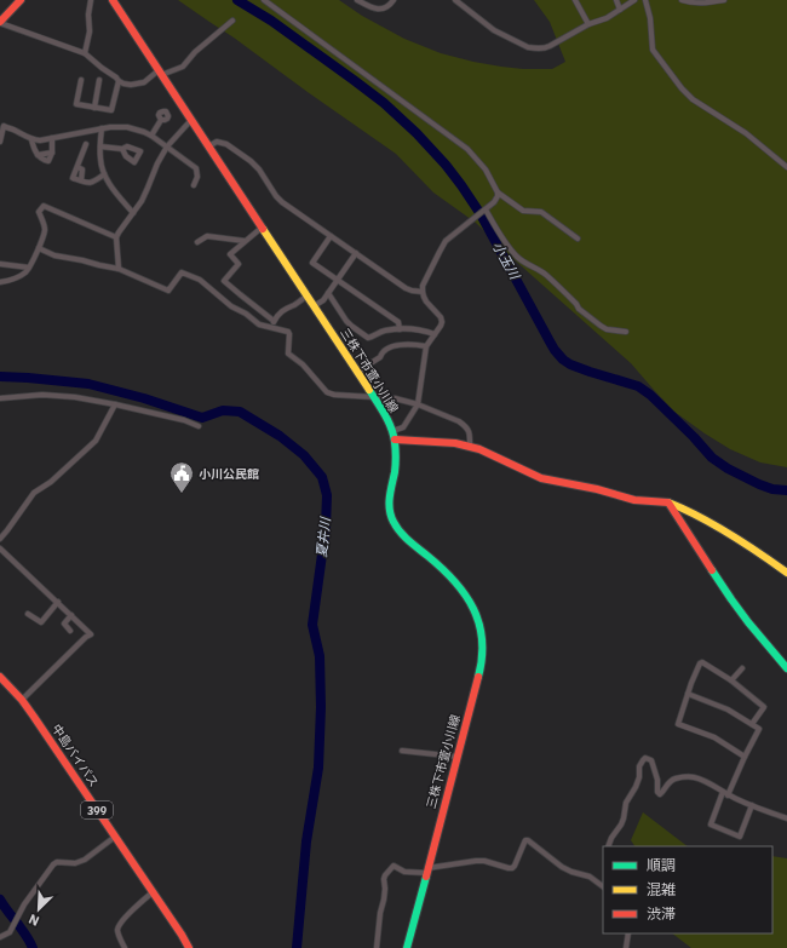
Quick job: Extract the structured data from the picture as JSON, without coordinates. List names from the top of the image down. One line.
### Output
{"streets":{"main road":["三株下市萱小川線","中島バイパス","399"]},"water":["小玉川","夏井川"],"places":{"public building":["小川公民館"]},"legend":["順調","混雑","渋滞"],"north":"bottom left"}
